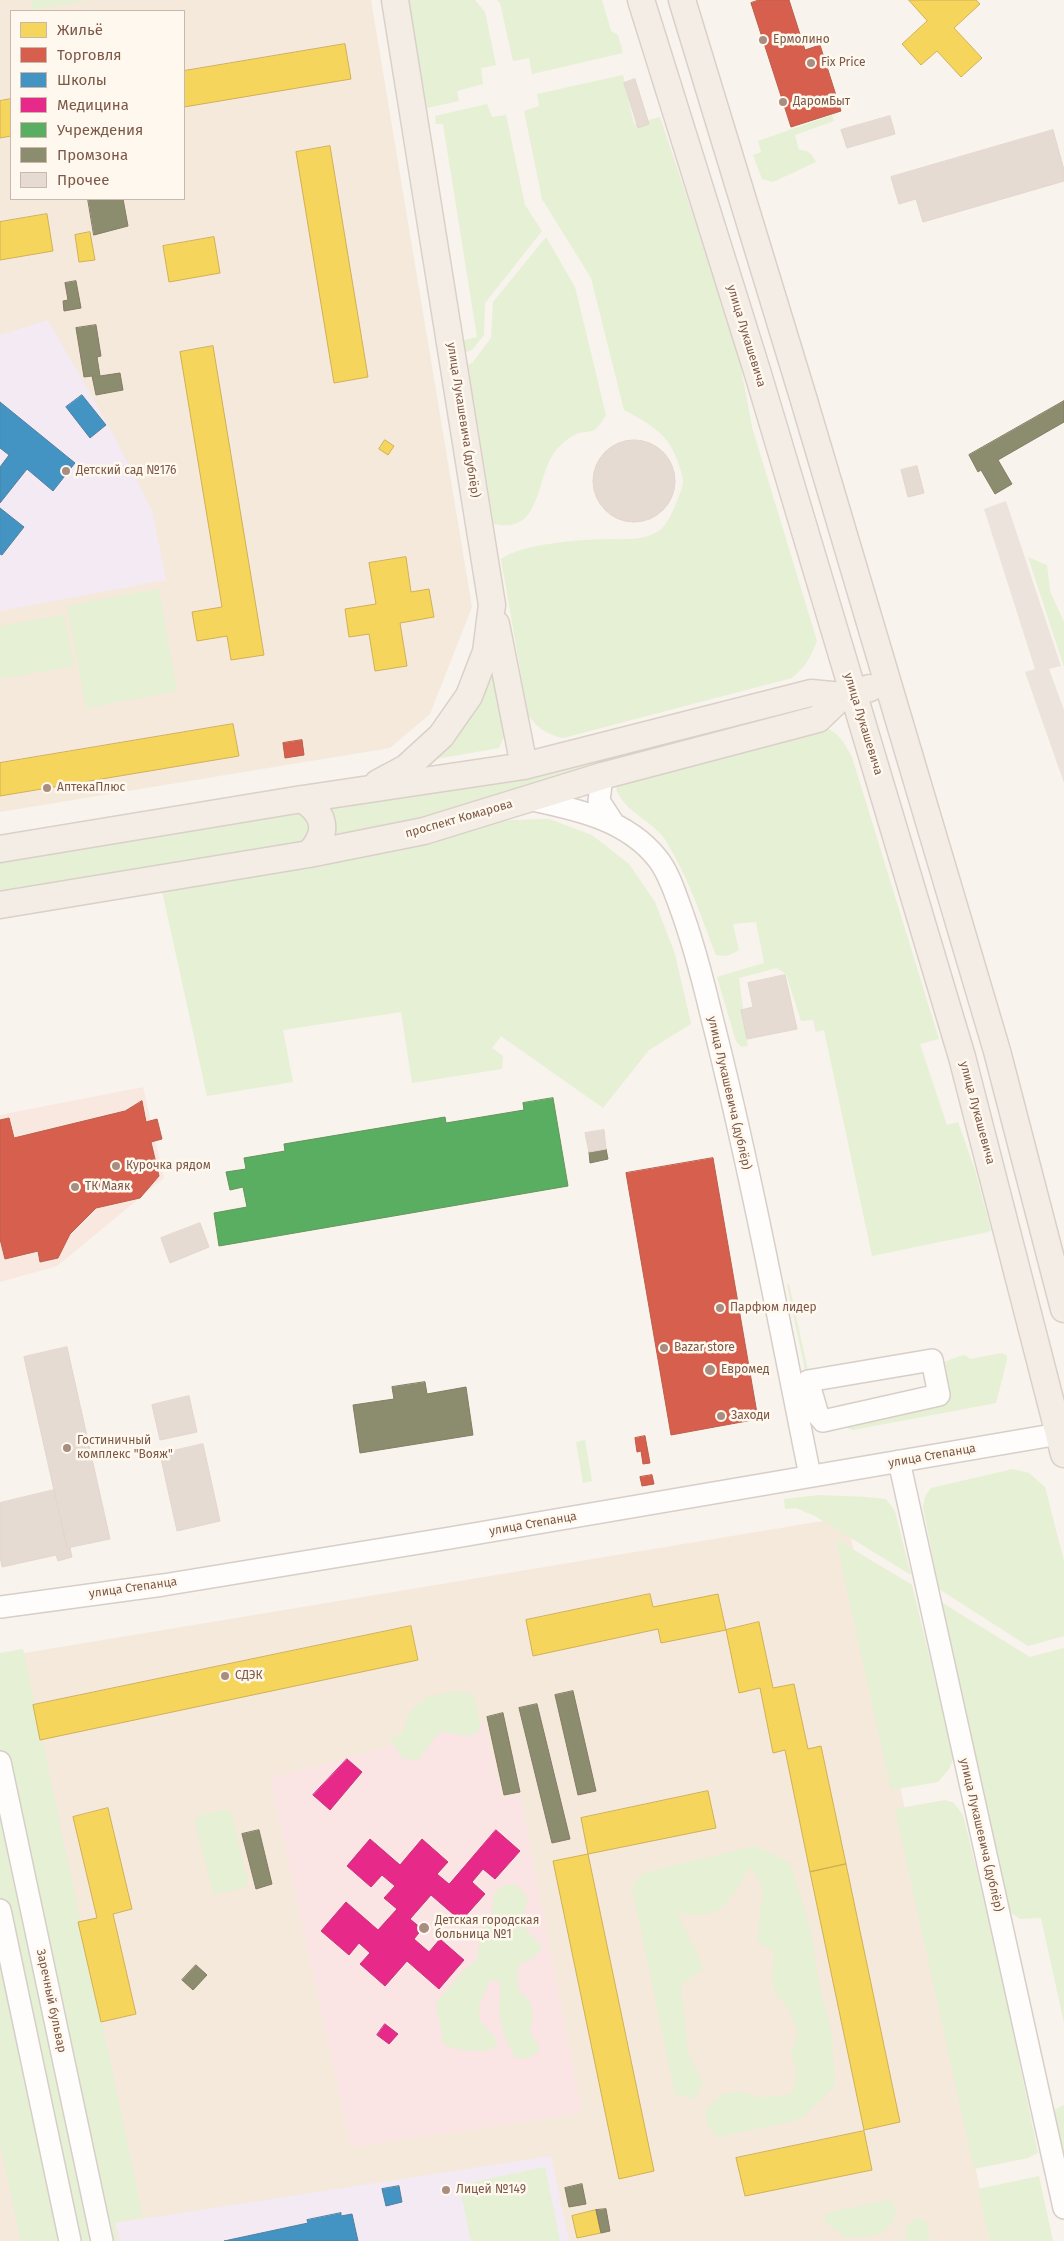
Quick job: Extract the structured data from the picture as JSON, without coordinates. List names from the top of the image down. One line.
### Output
{"streets":{"main road":["улица Лукашевича","улица Лукашевича (дублёр)","проспект Комарова"],"street":["улица Степанца","Заречный бульвар"]},"crossings":[["улица Лукашевича","проспект Комарова"],["улица Лукашевича","улица Степанца"],["улица Лукашевича (дублёр)","проспект Комарова"],["улица Лукашевича (дублёр)","улица Степанца"]],"places":["Ермолино","Fix Price","ДаромБыт","Детский сад №176","АптекаПлюс","Курочка рядом","ТК Маяк","Парфюм лидер","Bazar store","Евромед","Заходи","Гостиничный комплекс \"Вояж\"","СДЭК","Детская городская больница №1","Лицей №149"],"legend":["Жильё","Торговля","Школы","Медицина","Учреждения","Промзона","Прочее"]}
